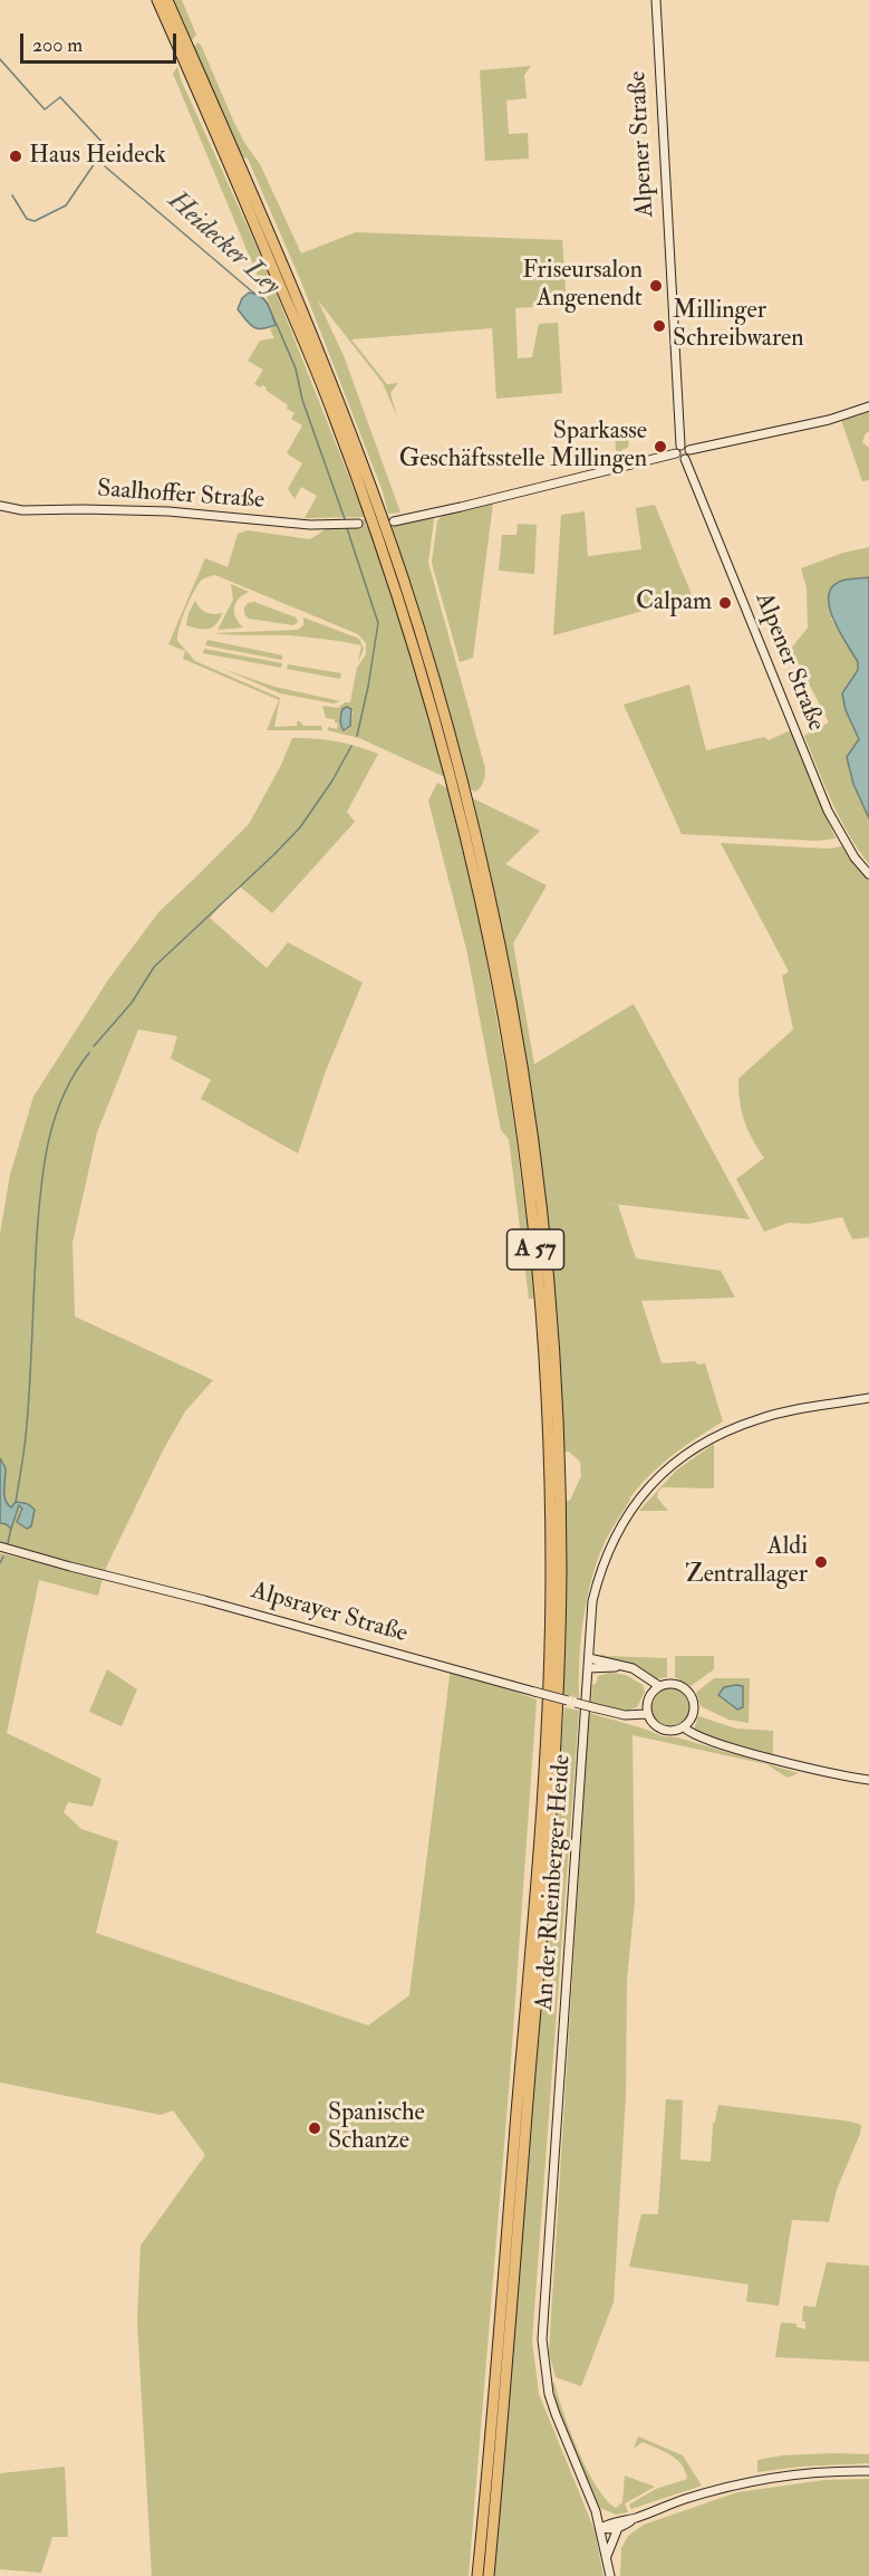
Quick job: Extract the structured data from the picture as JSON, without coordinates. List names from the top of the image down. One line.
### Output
{"streets":{"highway":["A 57"],"street":["Alpener Straße","Saalhoffer Straße","Alpsrayer Straße","An der Rheinberger Heide"]},"water":["Heidecker Ley"],"places":["Haus Heideck","Friseursalon Angenendt","Millinger Schreibwaren","Sparkasse Geschäftsstelle Millingen","Calpam","Aldi Zentrallager","Spanische Schanze"],"scale_bar":"200 m"}
